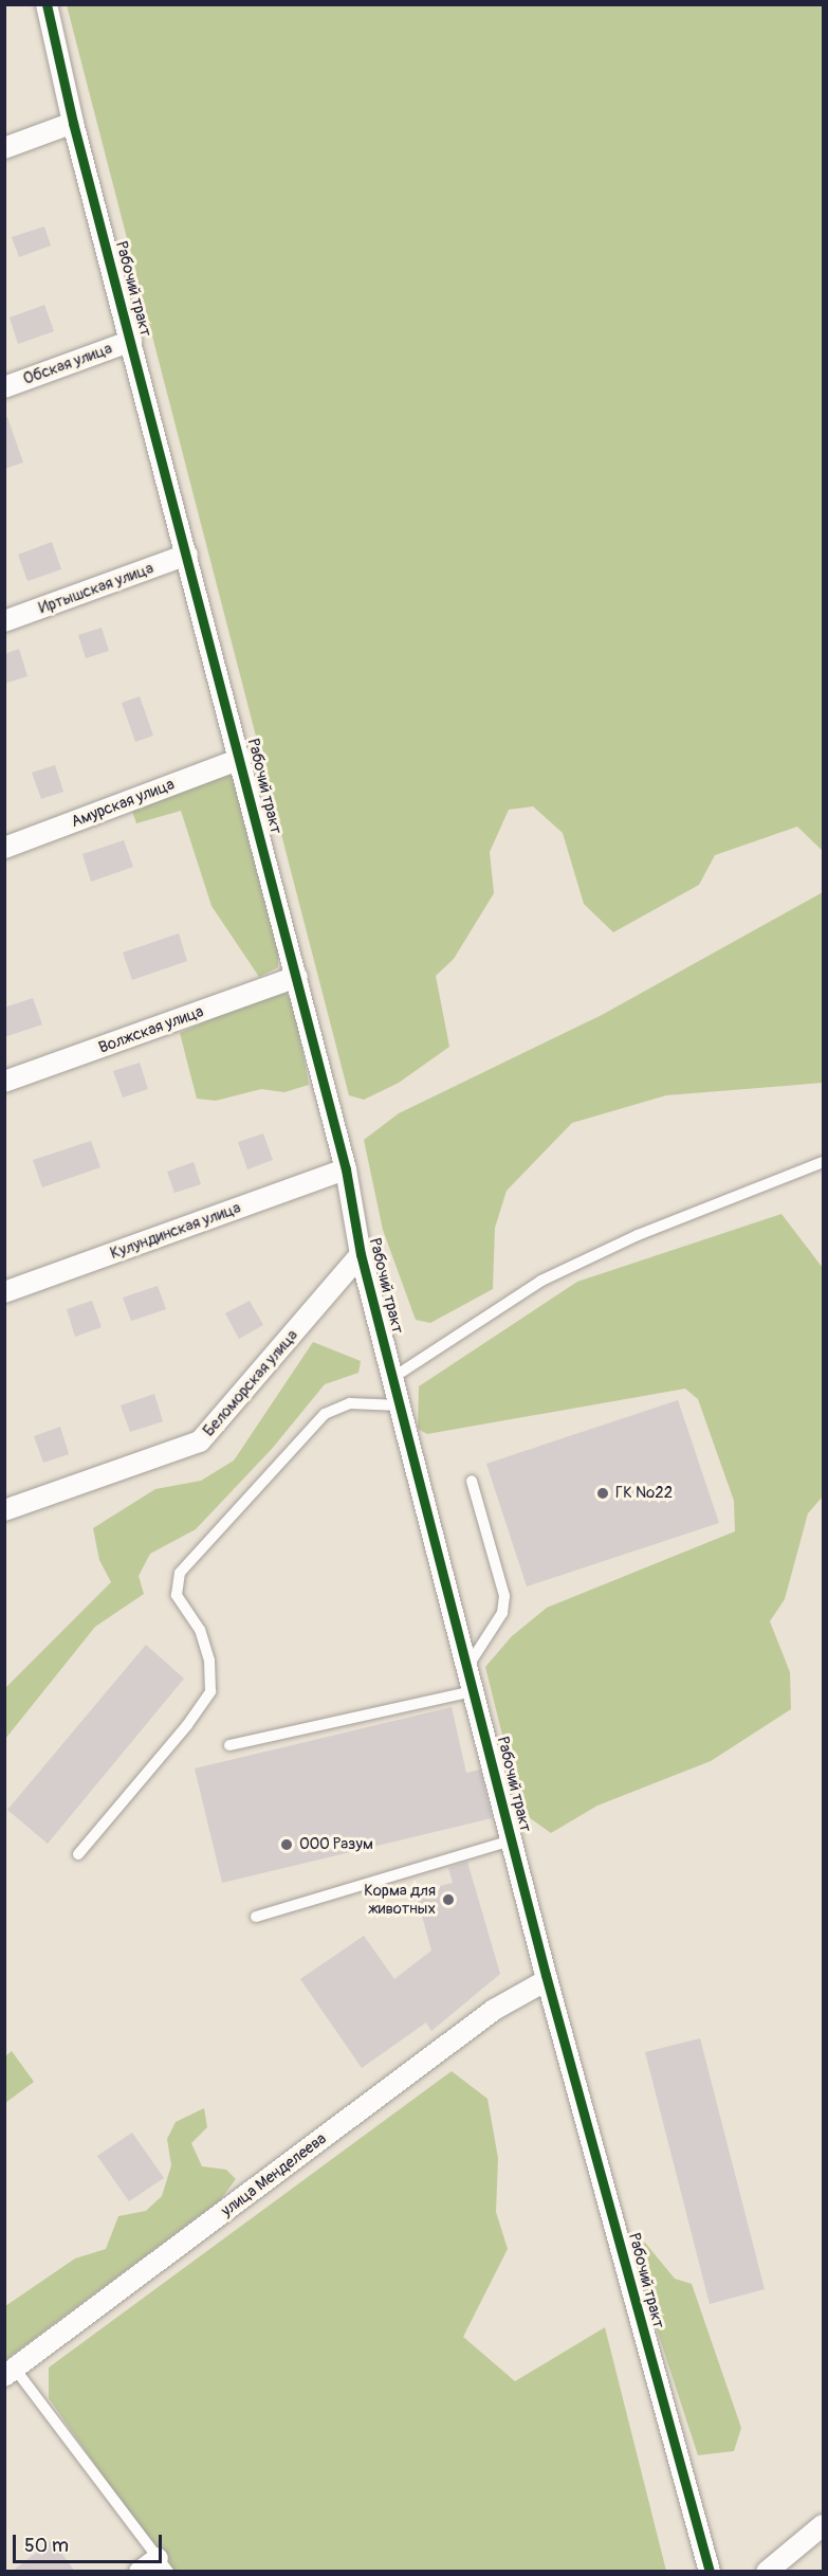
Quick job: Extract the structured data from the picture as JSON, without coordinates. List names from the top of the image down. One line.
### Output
{"streets":{"street":["Рабочий тракт","Обская улица","Иртышская улица","Амурская улица","Волжская улица","Кулундинская улица","Беломорская улица","улица Менделеева"]},"crossings":[["Рабочий тракт","Обская улица"],["Рабочий тракт","Иртышская улица"],["Рабочий тракт","Амурская улица"],["Рабочий тракт","Волжская улица"],["Рабочий тракт","Кулундинская улица"],["Рабочий тракт","Беломорская улица"],["Рабочий тракт","улица Менделеева"]],"places":["ГК №22","ООО Разум","Корма для животных"],"scale_bar":"50 m"}
